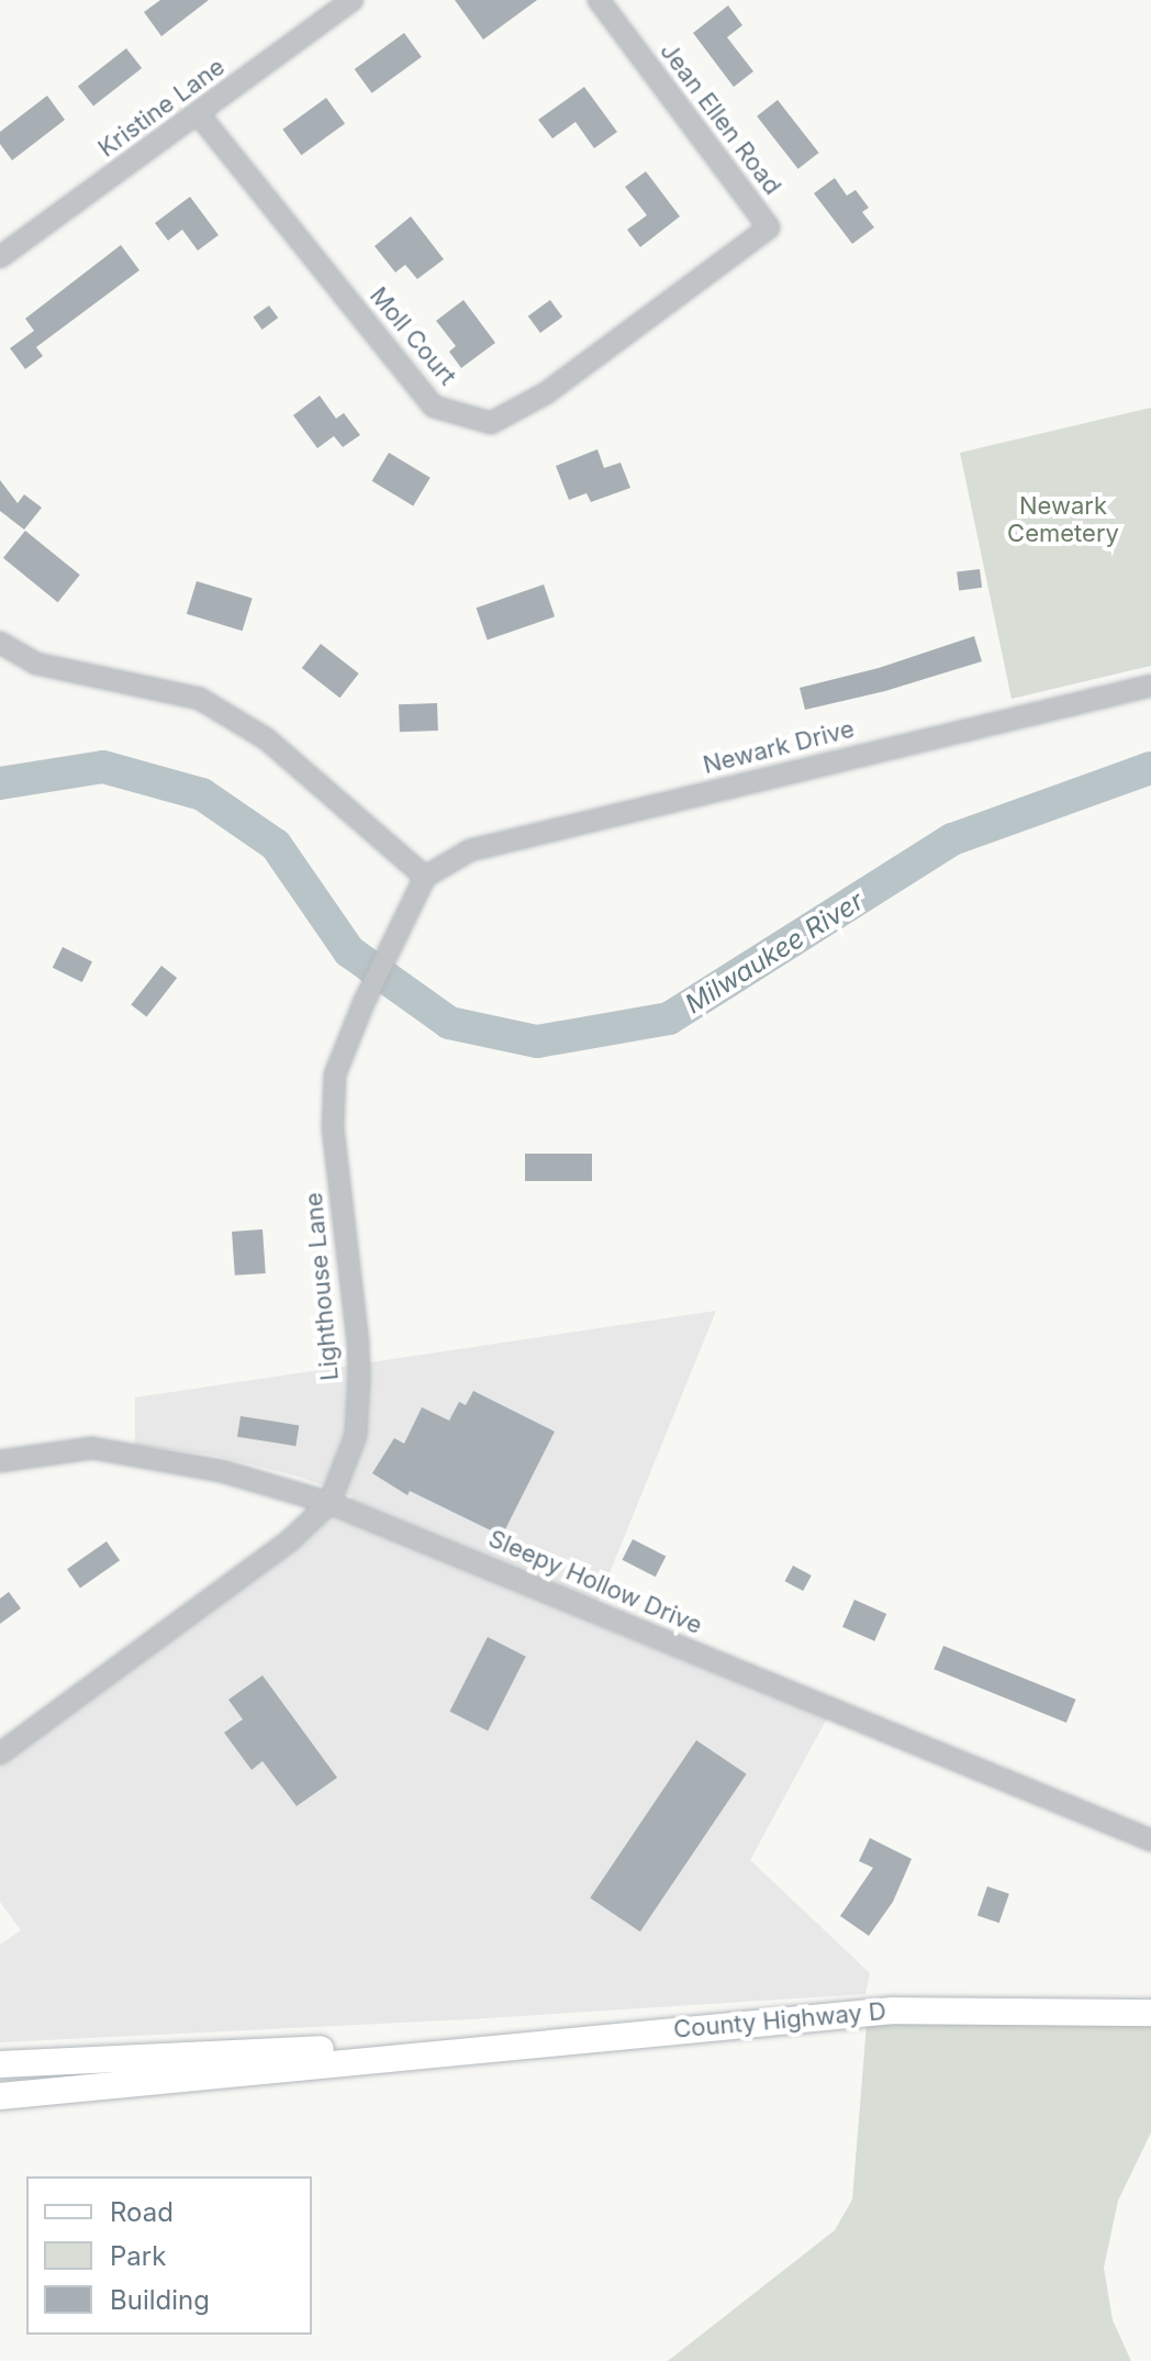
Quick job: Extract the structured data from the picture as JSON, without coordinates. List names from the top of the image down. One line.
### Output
{"streets":{"main road":["County Highway D"],"street":["Kristine Lane","Jean Ellen Road","Moll Court","Newark Drive","Lighthouse Lane","Sleepy Hollow Drive"]},"crossings":[["Kristine Lane","Moll Court"],["Jean Ellen Road","Moll Court"],["Newark Drive","Lighthouse Lane"],["Lighthouse Lane","Sleepy Hollow Drive"]],"water":["Milwaukee River"],"parks":["Newark Cemetery"],"legend":["Road","Park","Building"]}
